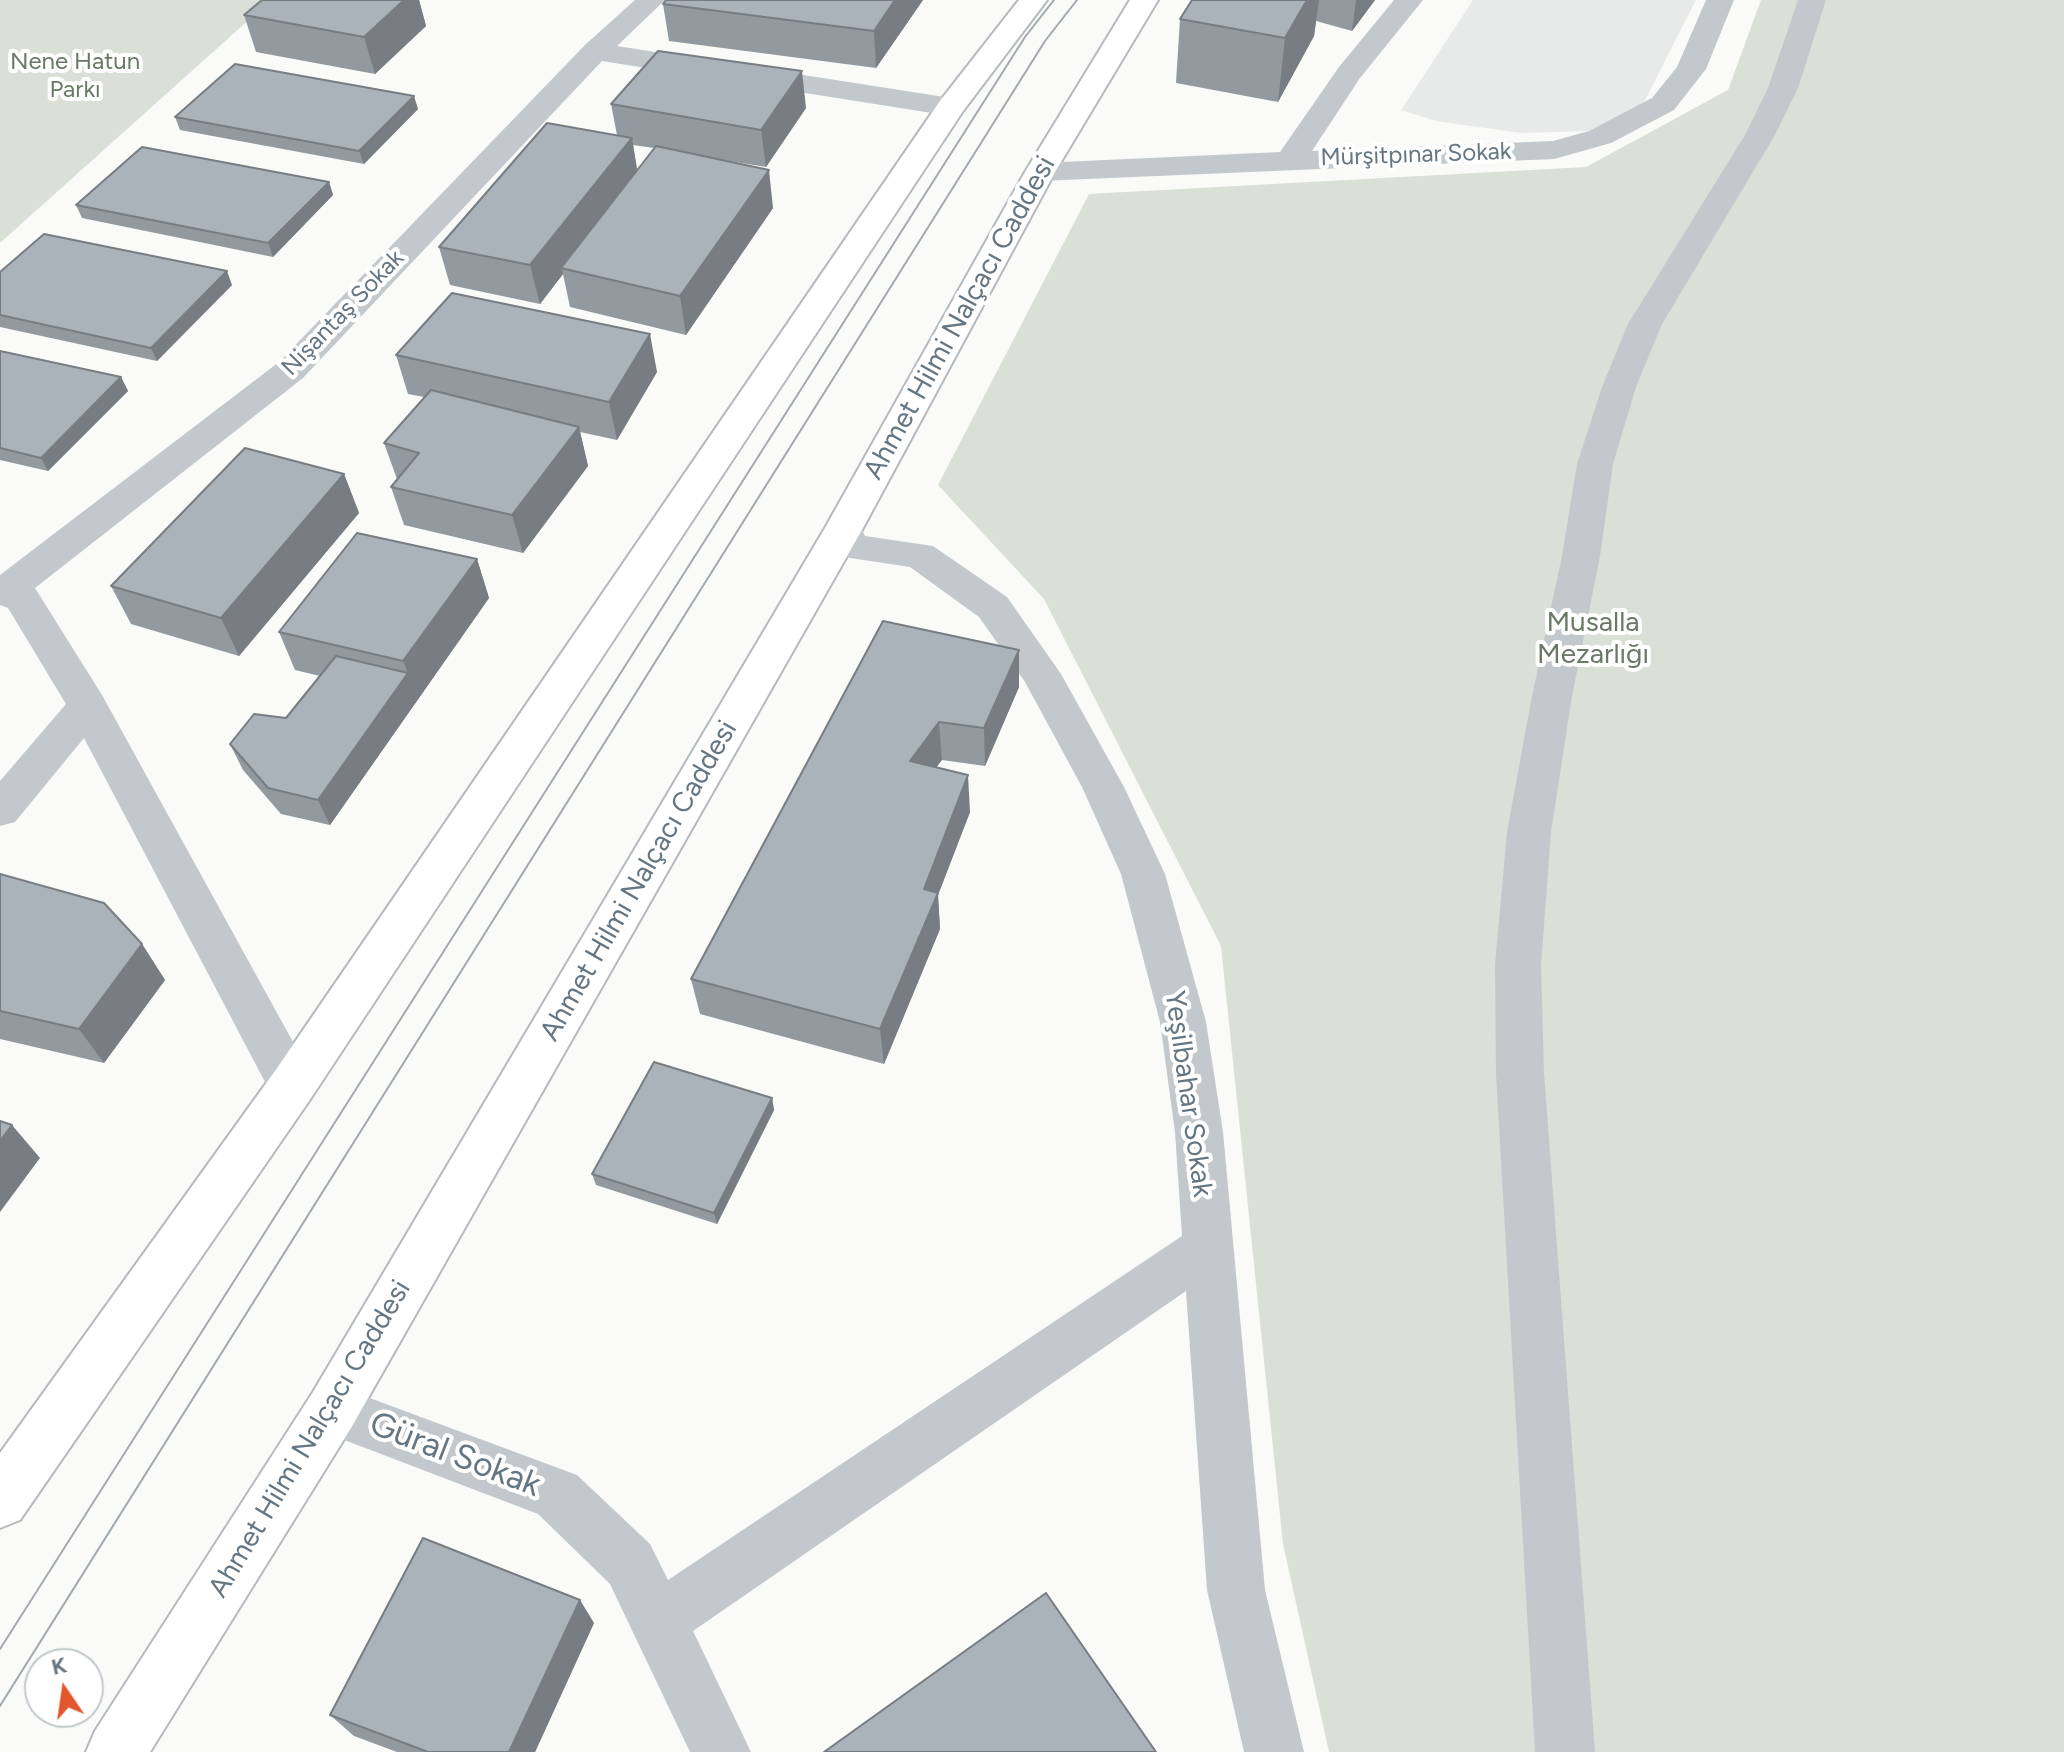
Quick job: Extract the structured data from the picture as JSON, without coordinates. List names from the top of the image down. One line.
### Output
{"streets":{"main road":["Ahmet Hilmi Nalçacı Caddesi"],"street":["Mürşitpınar Sokak","Nişantaş Sokak","Yeşilbahar Sokak","Güral Sokak"]},"crossings":[["Mürşitpınar Sokak","Ahmet Hilmi Nalçacı Caddesi"],["Ahmet Hilmi Nalçacı Caddesi","Yeşilbahar Sokak"],["Ahmet Hilmi Nalçacı Caddesi","Güral Sokak"]],"parks":["Nene Hatun Parkı","Musalla Mezarlığı"],"north":"top"}
